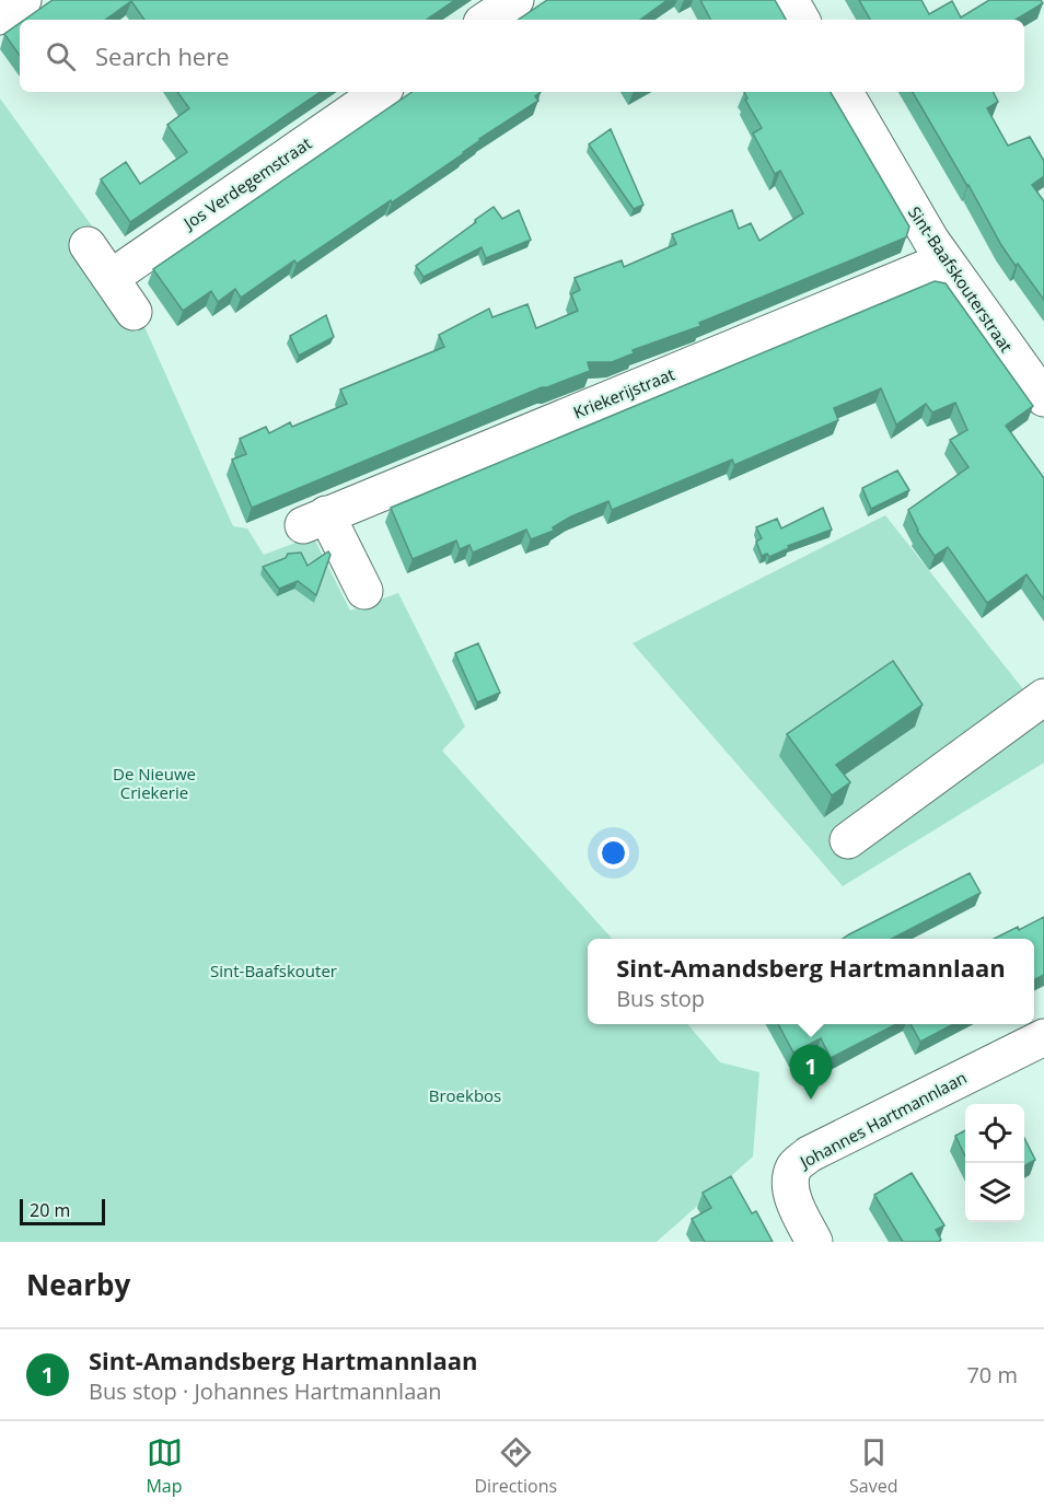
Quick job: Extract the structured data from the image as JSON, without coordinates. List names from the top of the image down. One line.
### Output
{"streets":{"street":["Jos Verdegemstraat","Sint-Baafskouterstraat","Kriekerijstraat","Johannes Hartmannlaan"]},"crossings":[["Sint-Baafskouterstraat","Kriekerijstraat"]],"parks":["De Nieuwe Criekerie","Sint-Baafskouter","Broekbos"],"scale_bar":"20 m","page":{"search":"Search here","popup":["Sint-Amandsberg Hartmannlaan","Bus stop"],"pins":"1","scale":"20 m","heading":"Nearby","list":[{"mark":"1","name":"Sint-Amandsberg Hartmannlaan","note":"Bus stop · Johannes Hartmannlaan","value":"70 m"}],"nav":["Map","Directions","Saved"]}}
